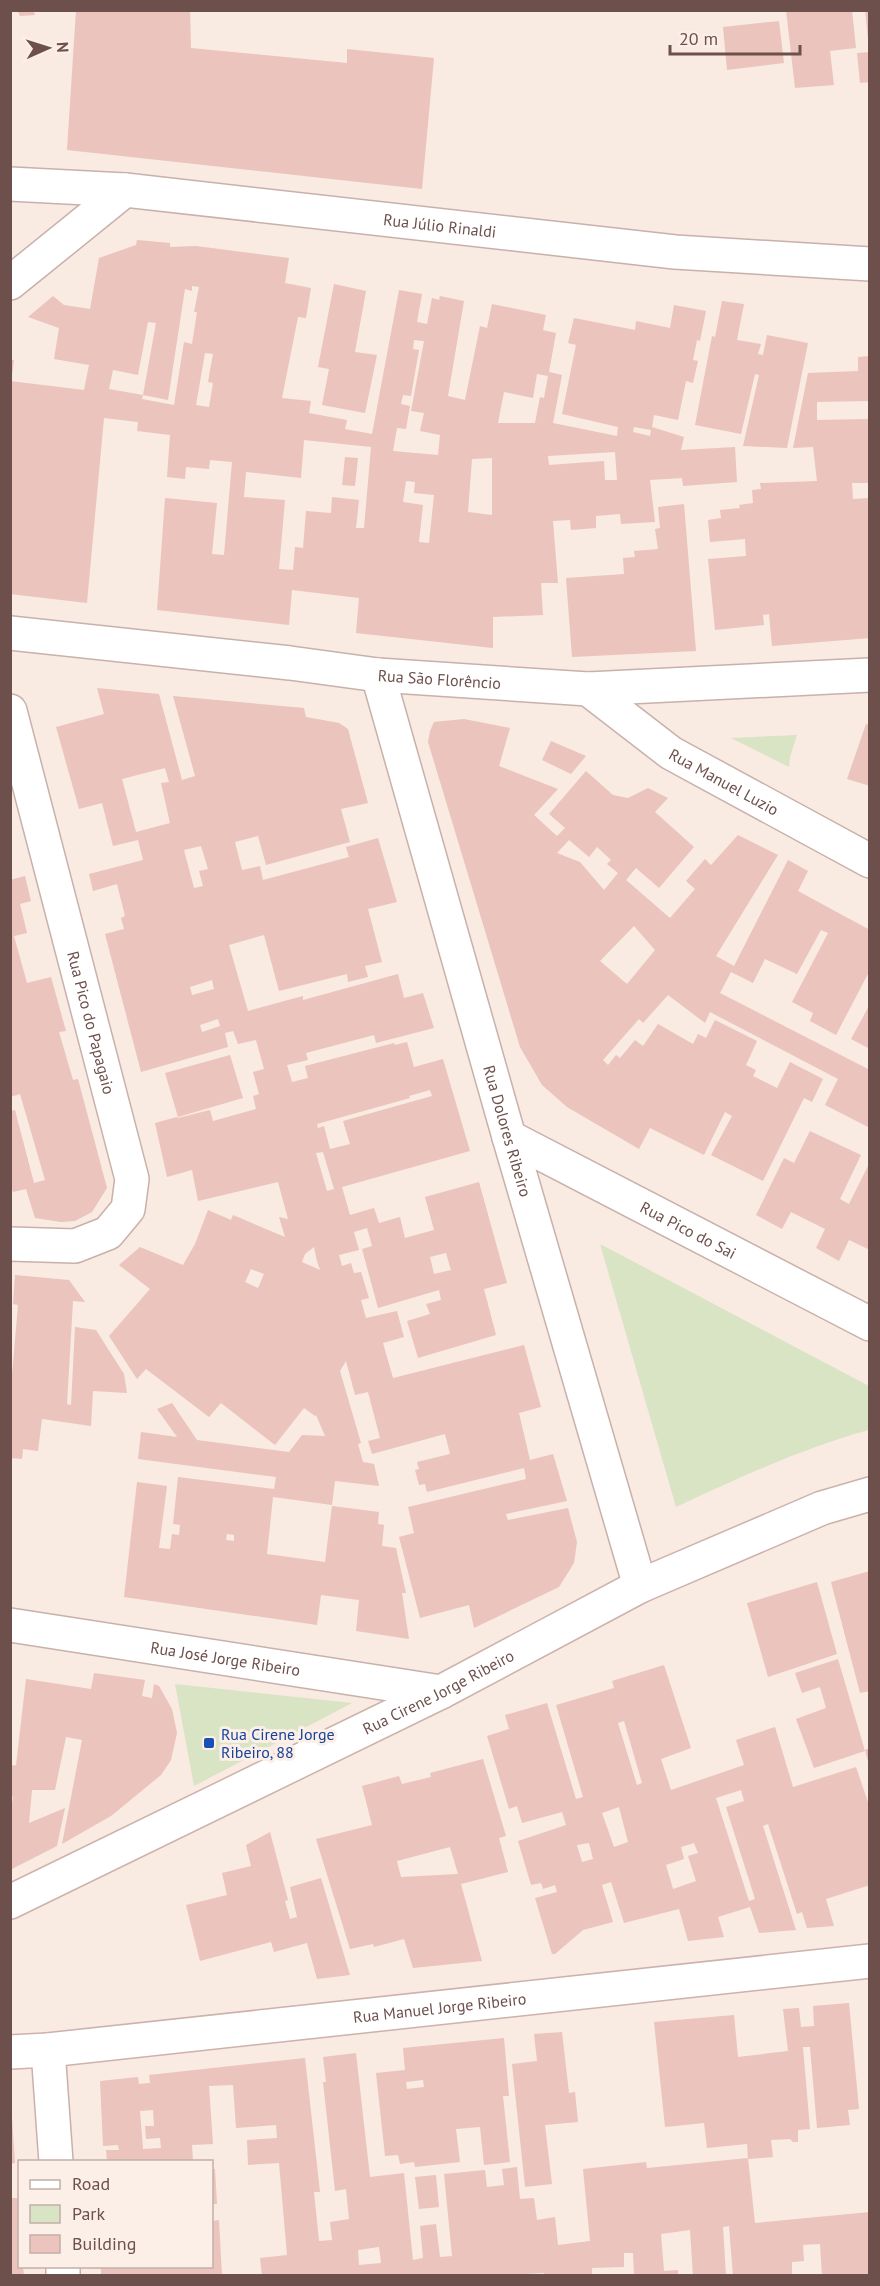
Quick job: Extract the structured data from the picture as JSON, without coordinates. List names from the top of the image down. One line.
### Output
{"streets":{"street":["Rua Júlio Rinaldi","Rua São Florêncio","Rua Manuel Luzio","Rua Pico do Papagaio","Rua Dolores Ribeiro","Rua Pico do Sai","Rua José Jorge Ribeiro","Rua Cirene Jorge Ribeiro","Rua Manuel Jorge Ribeiro"]},"crossings":[["Rua São Florêncio","Rua Manuel Luzio"],["Rua São Florêncio","Rua Dolores Ribeiro"],["Rua Dolores Ribeiro","Rua Pico do Sai"],["Rua Dolores Ribeiro","Rua Cirene Jorge Ribeiro"],["Rua José Jorge Ribeiro","Rua Cirene Jorge Ribeiro"]],"places":{"transit":["Rua Cirene Jorge Ribeiro, 88"]},"legend":["Road","Park","Building"],"scale_bar":"20 m","north":"right"}
